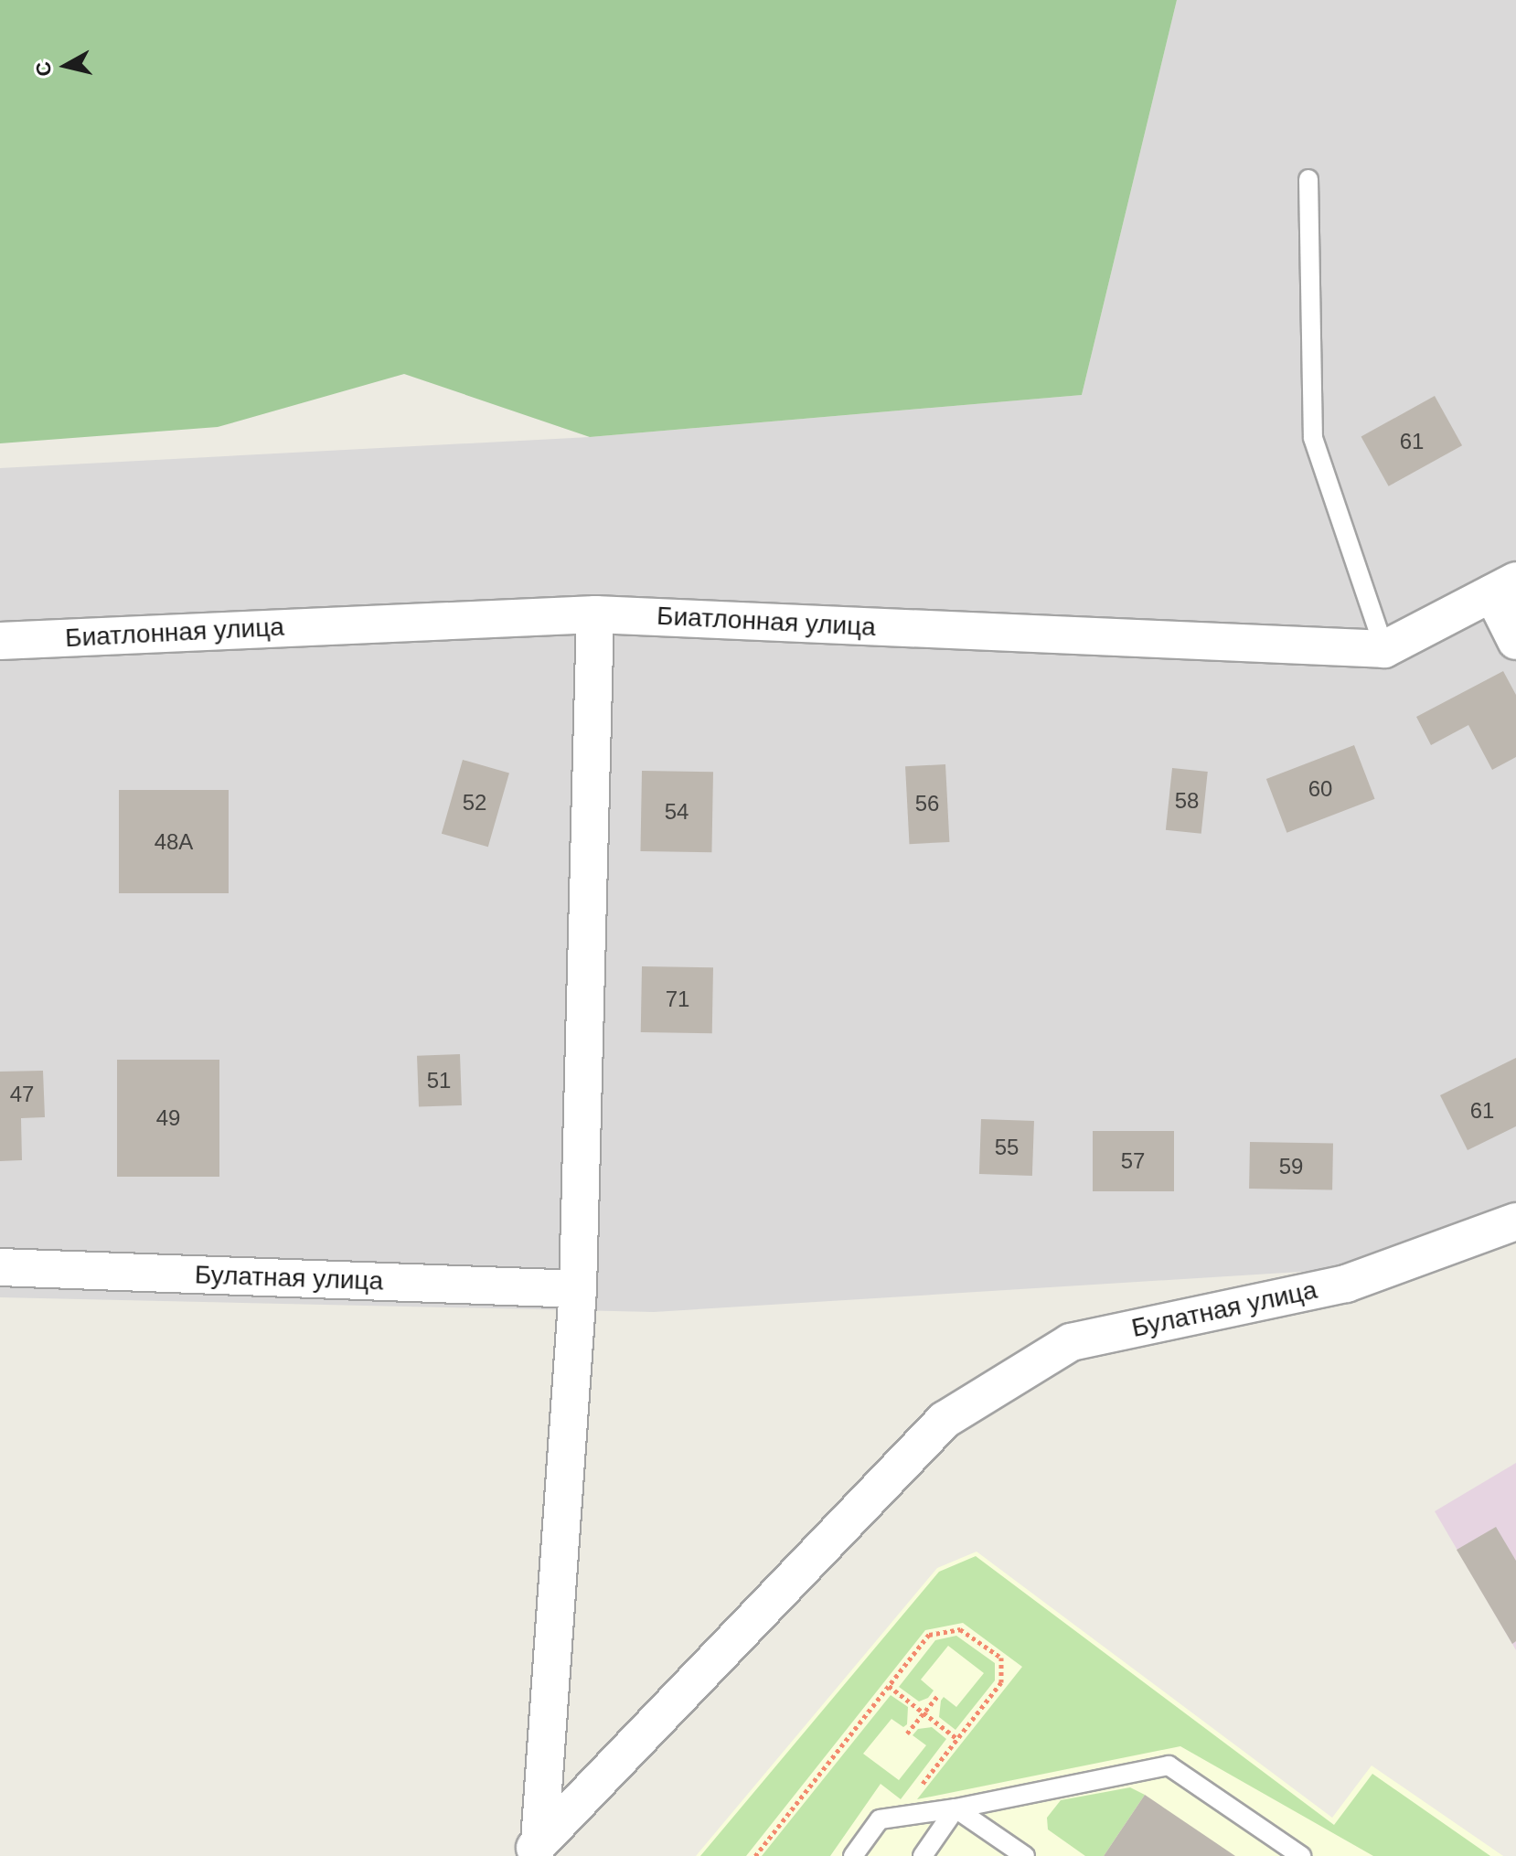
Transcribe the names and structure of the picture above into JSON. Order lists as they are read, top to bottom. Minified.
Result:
{"streets":{"street":["Биатлонная улица","Булатная улица"]},"house_numbers":["61","60","58","52","56","54","48А","71","51","47","61","49","55","57","59"],"north":"left"}
